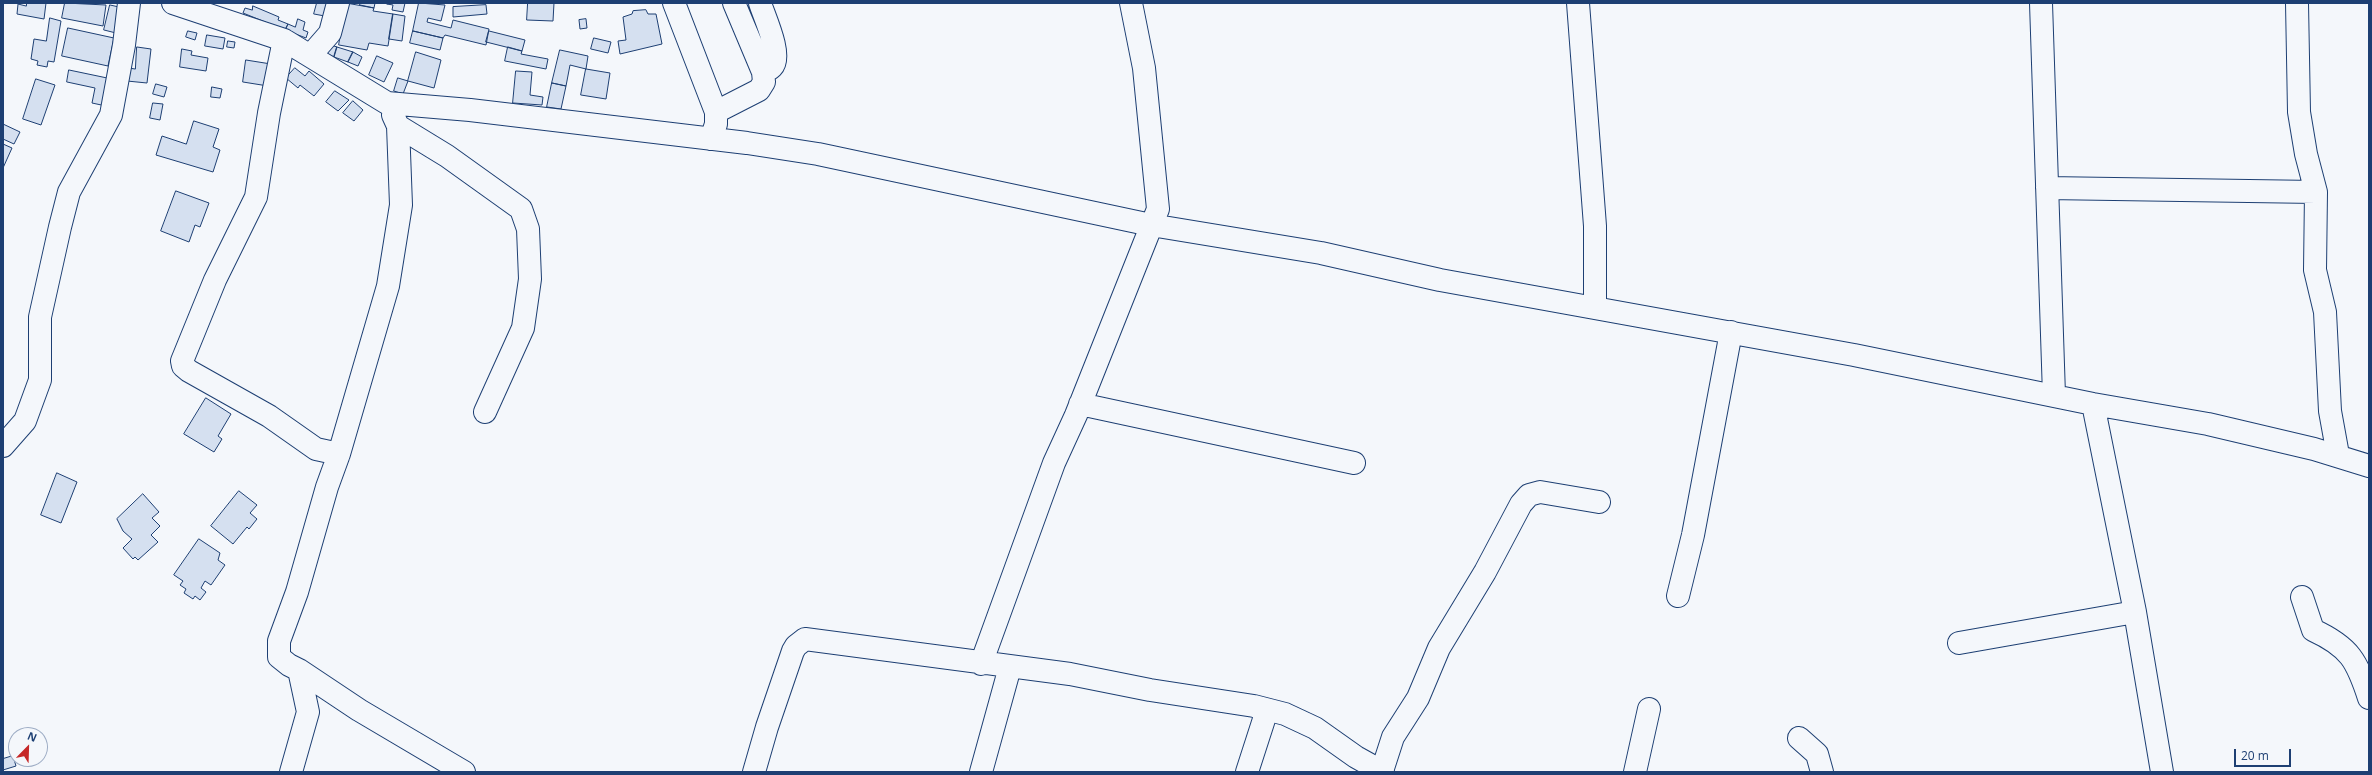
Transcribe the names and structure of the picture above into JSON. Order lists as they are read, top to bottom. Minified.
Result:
{"scale_bar":"20 m","north":"top right"}
